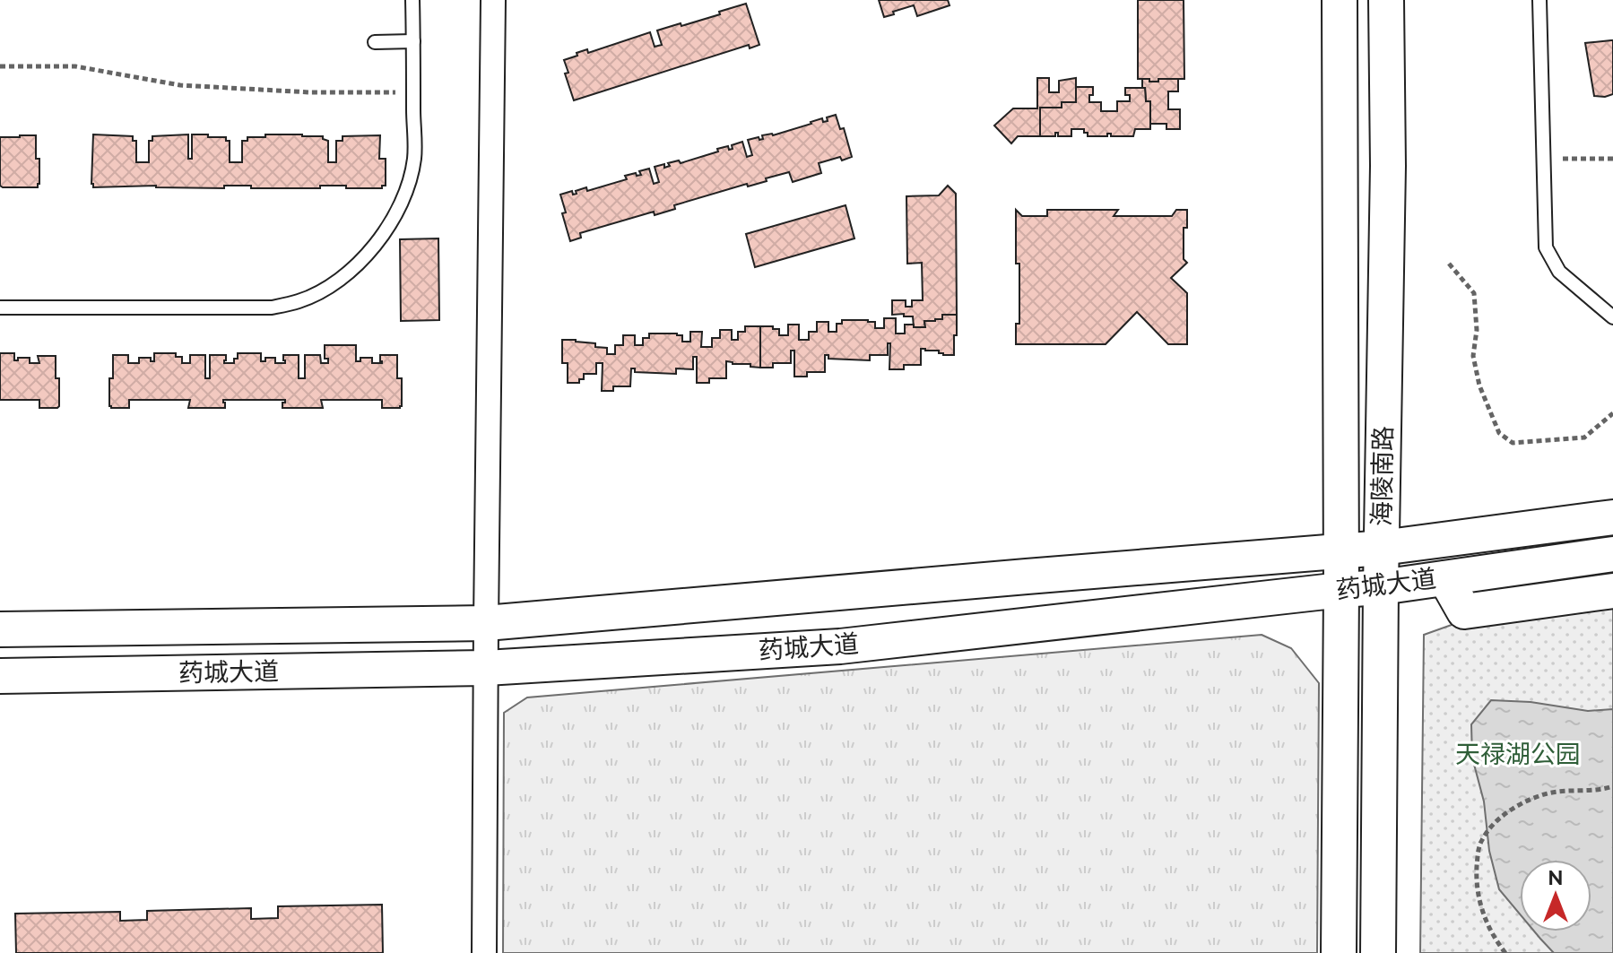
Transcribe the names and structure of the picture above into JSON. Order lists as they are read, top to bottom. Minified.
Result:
{"streets":{"main road":["海陵南路","药城大道"]},"crossings":[["海陵南路","药城大道"]],"parks":["天禄湖公园"],"north":"top"}
